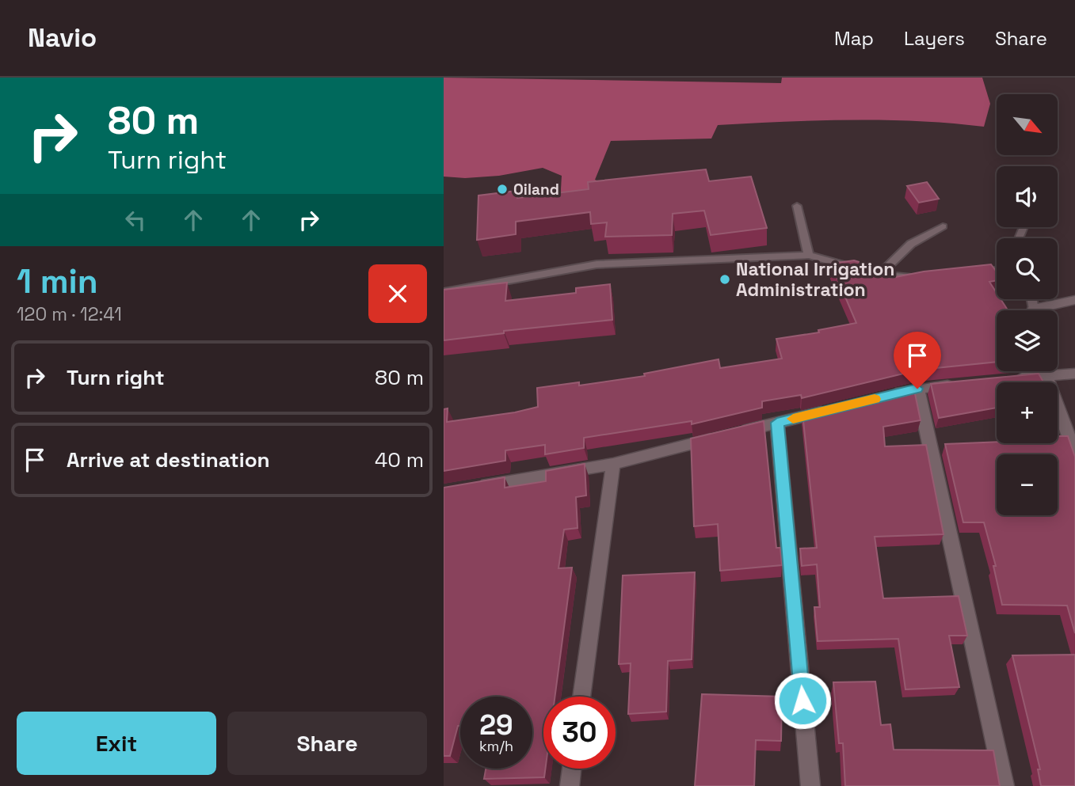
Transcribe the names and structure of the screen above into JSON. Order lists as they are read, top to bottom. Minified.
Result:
{"places":["Oiland","National Irrigation Administration"],"north":"bottom right","page":{"header":"Navio","nav":["Map","Layers","Share"],"turn":["80 m","Turn right"],"map_buttons":["+","−"],"heading":["1 min","120 m · 12:41"],"list":[{"name":"Turn right","value":"80 m"},{"name":"Arrive at destination","value":"40 m"}],"speed":"29 km/h","limit":"30","buttons":["Exit","Share"]}}
